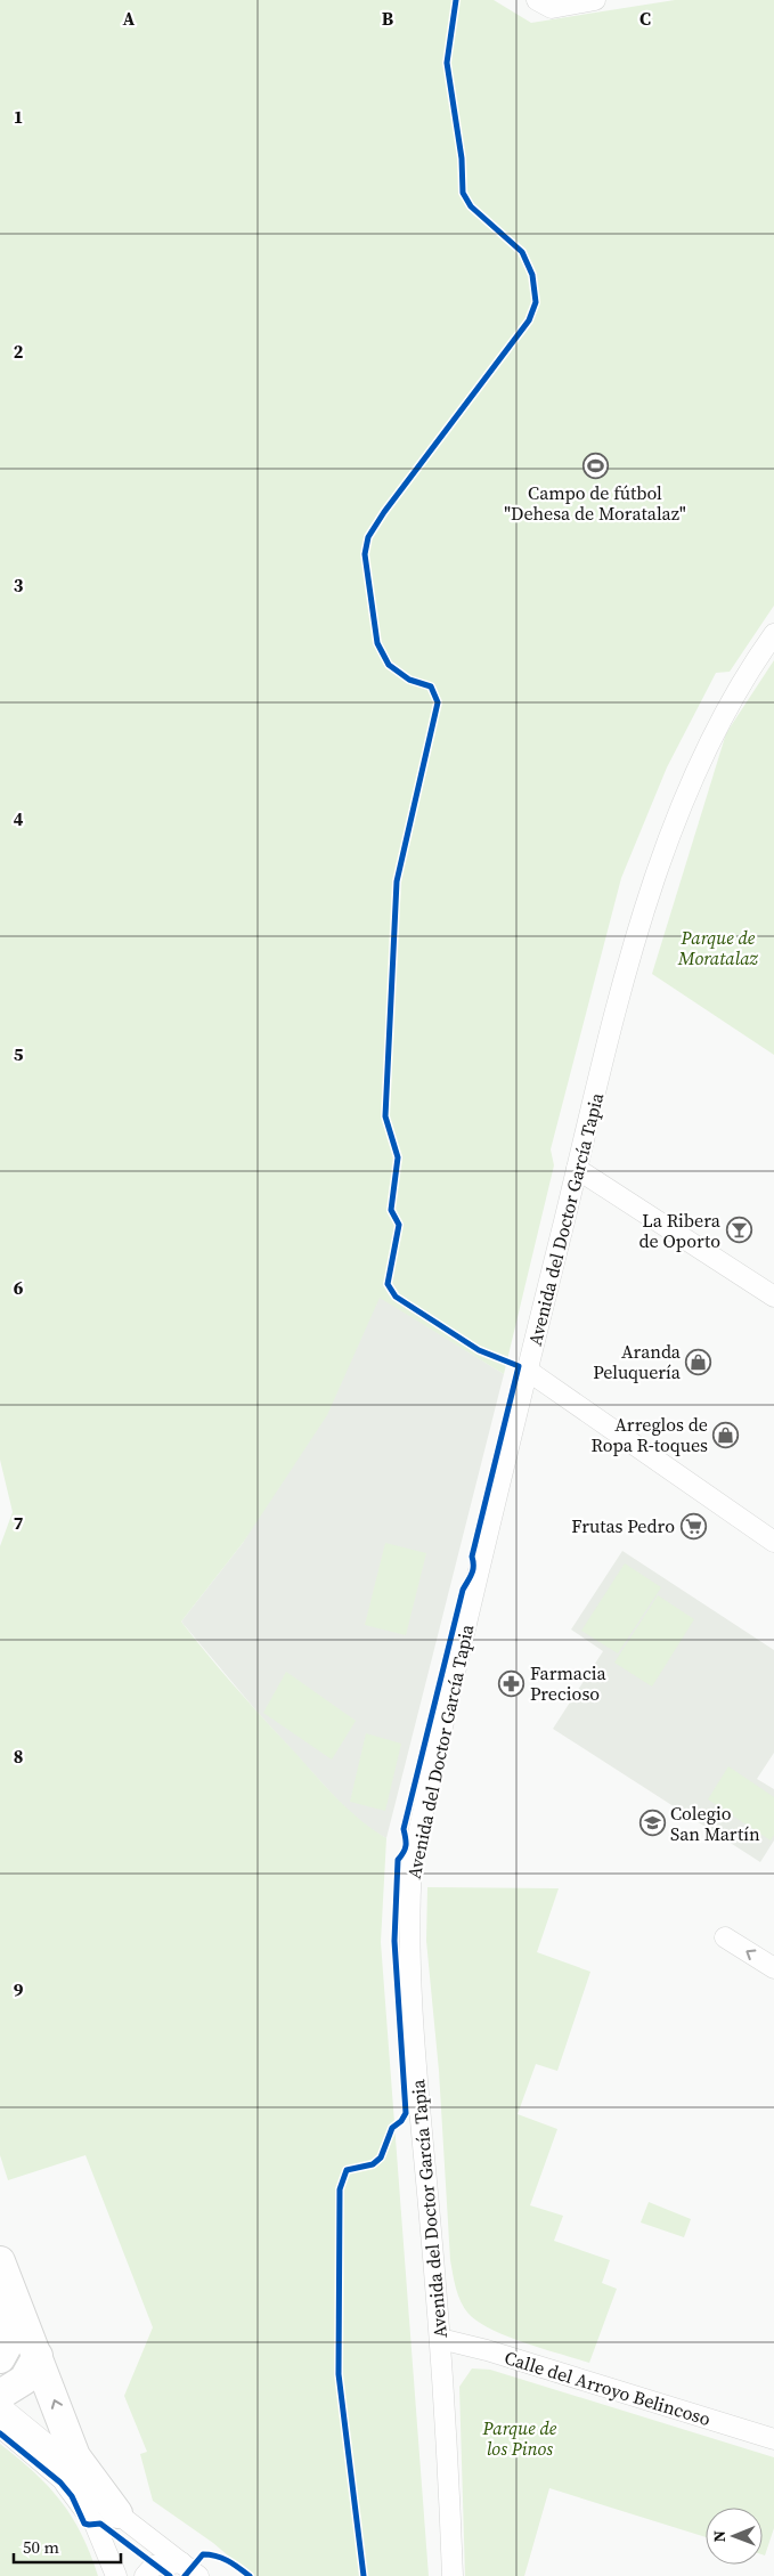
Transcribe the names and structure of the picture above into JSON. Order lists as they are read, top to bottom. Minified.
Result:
{"streets":{"street":["Avenida del Doctor García Tapia","Calle del Arroyo Belincoso"]},"crossings":[["Avenida del Doctor García Tapia","Calle del Arroyo Belincoso"]],"parks":["Parque de Moratalaz","Parque de los Pinos"],"places":{"sports":["Campo de fútbol \"Dehesa de Moratalaz\""],"bar":["La Ribera de Oporto"],"shop":["Aranda Peluquería","Arreglos de Ropa R-toques"],"supermarket":["Frutas Pedro"],"pharmacy":["Farmacia Precioso"],"school or university":["Colegio San Martín"]},"scale_bar":"50 m","north":"left","grid":{"columns":["A","B","C"],"rows":["1","2","3","4","5","6","7","8","9"]}}
